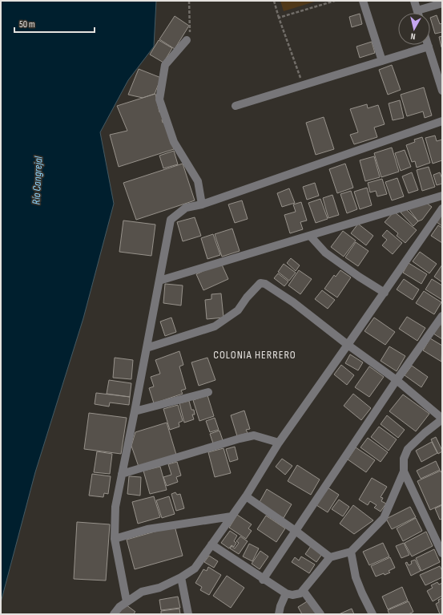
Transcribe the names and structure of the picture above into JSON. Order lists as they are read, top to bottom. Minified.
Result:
{"districts":["COLONIA HERRERO"],"water":["Río Cangrejal"],"scale_bar":"50 m","north":"bottom"}
